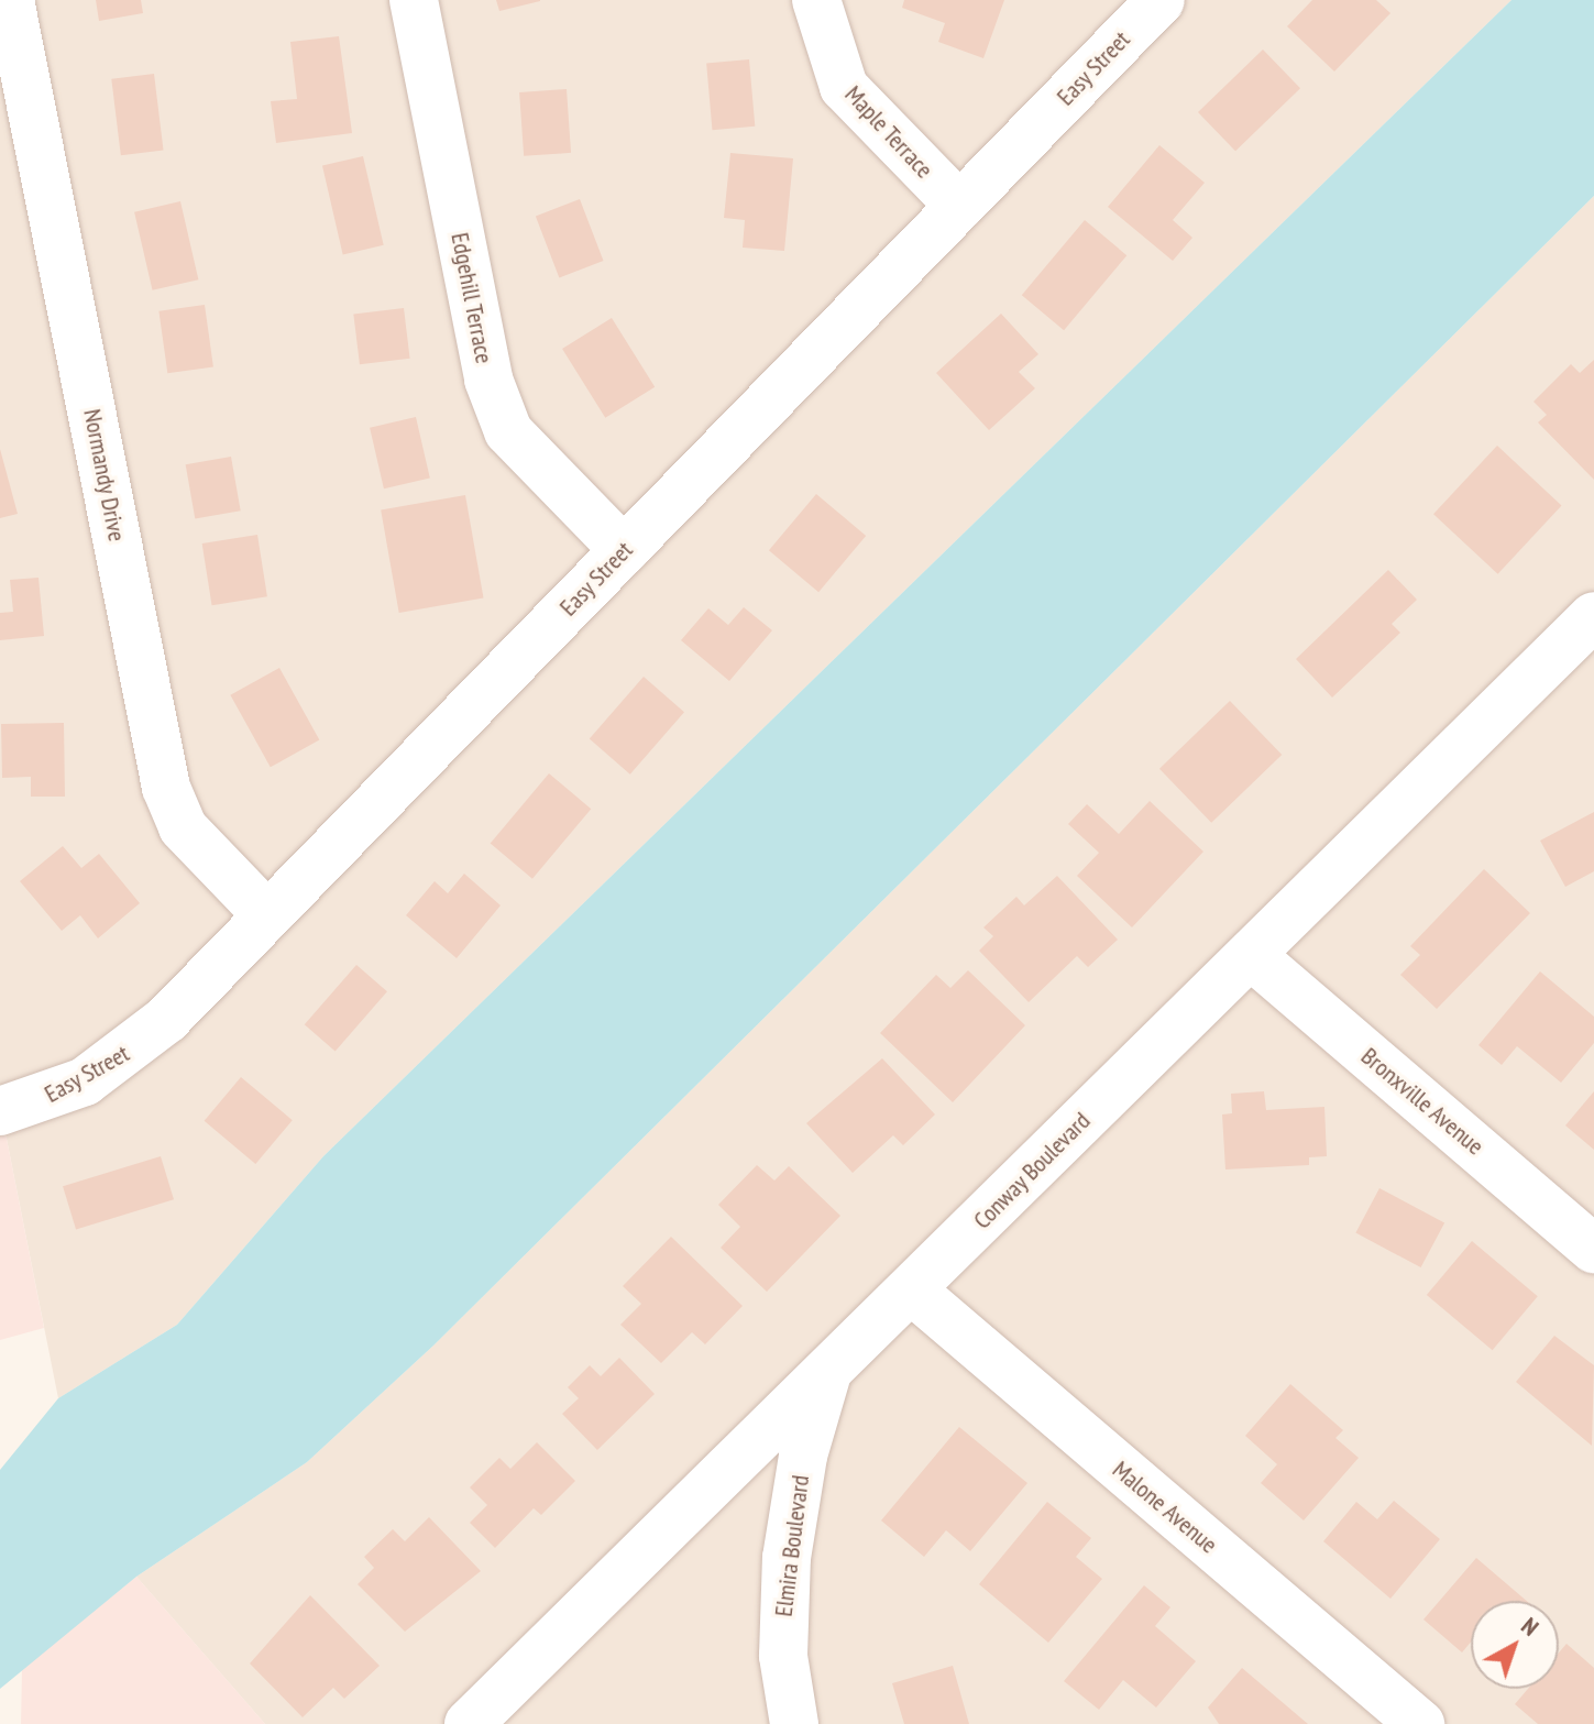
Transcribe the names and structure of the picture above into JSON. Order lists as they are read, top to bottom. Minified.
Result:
{"streets":{"street":["Easy Street","Maple Terrace","Edgehill Terrace","Normandy Drive","Bronxville Avenue","Conway Boulevard","Malone Avenue","Elmira Boulevard"]},"crossings":[["Easy Street","Maple Terrace"],["Easy Street","Edgehill Terrace"],["Easy Street","Normandy Drive"],["Bronxville Avenue","Conway Boulevard"],["Conway Boulevard","Malone Avenue"],["Conway Boulevard","Elmira Boulevard"]],"north":"top right"}
